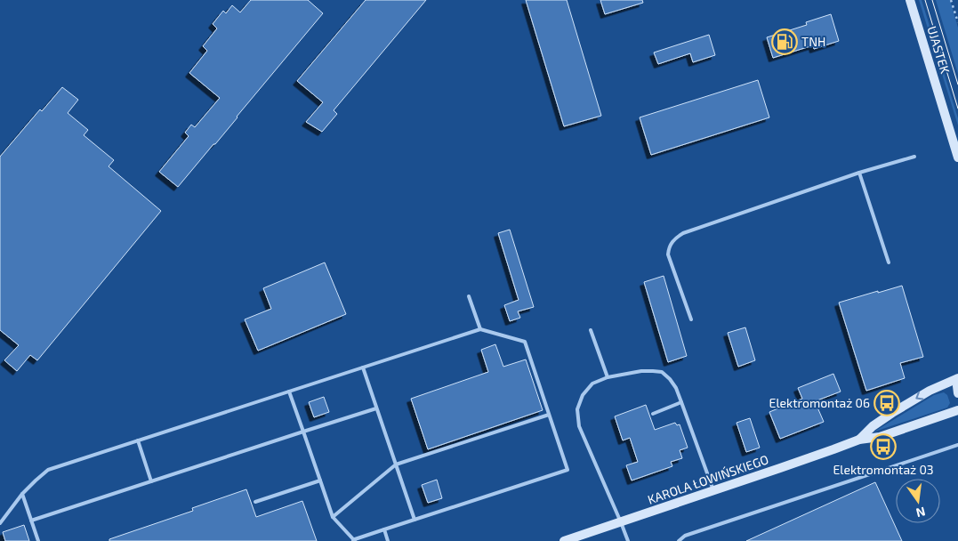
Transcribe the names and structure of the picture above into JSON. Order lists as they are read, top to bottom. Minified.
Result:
{"streets":{"street":["UJASTEK","KAROLA ŁOWIŃSKIEGO"]},"places":{"fuel station":["TNH"],"bus stop":["Elektromontaż 06","Elektromontaż 03"]},"north":"bottom"}
